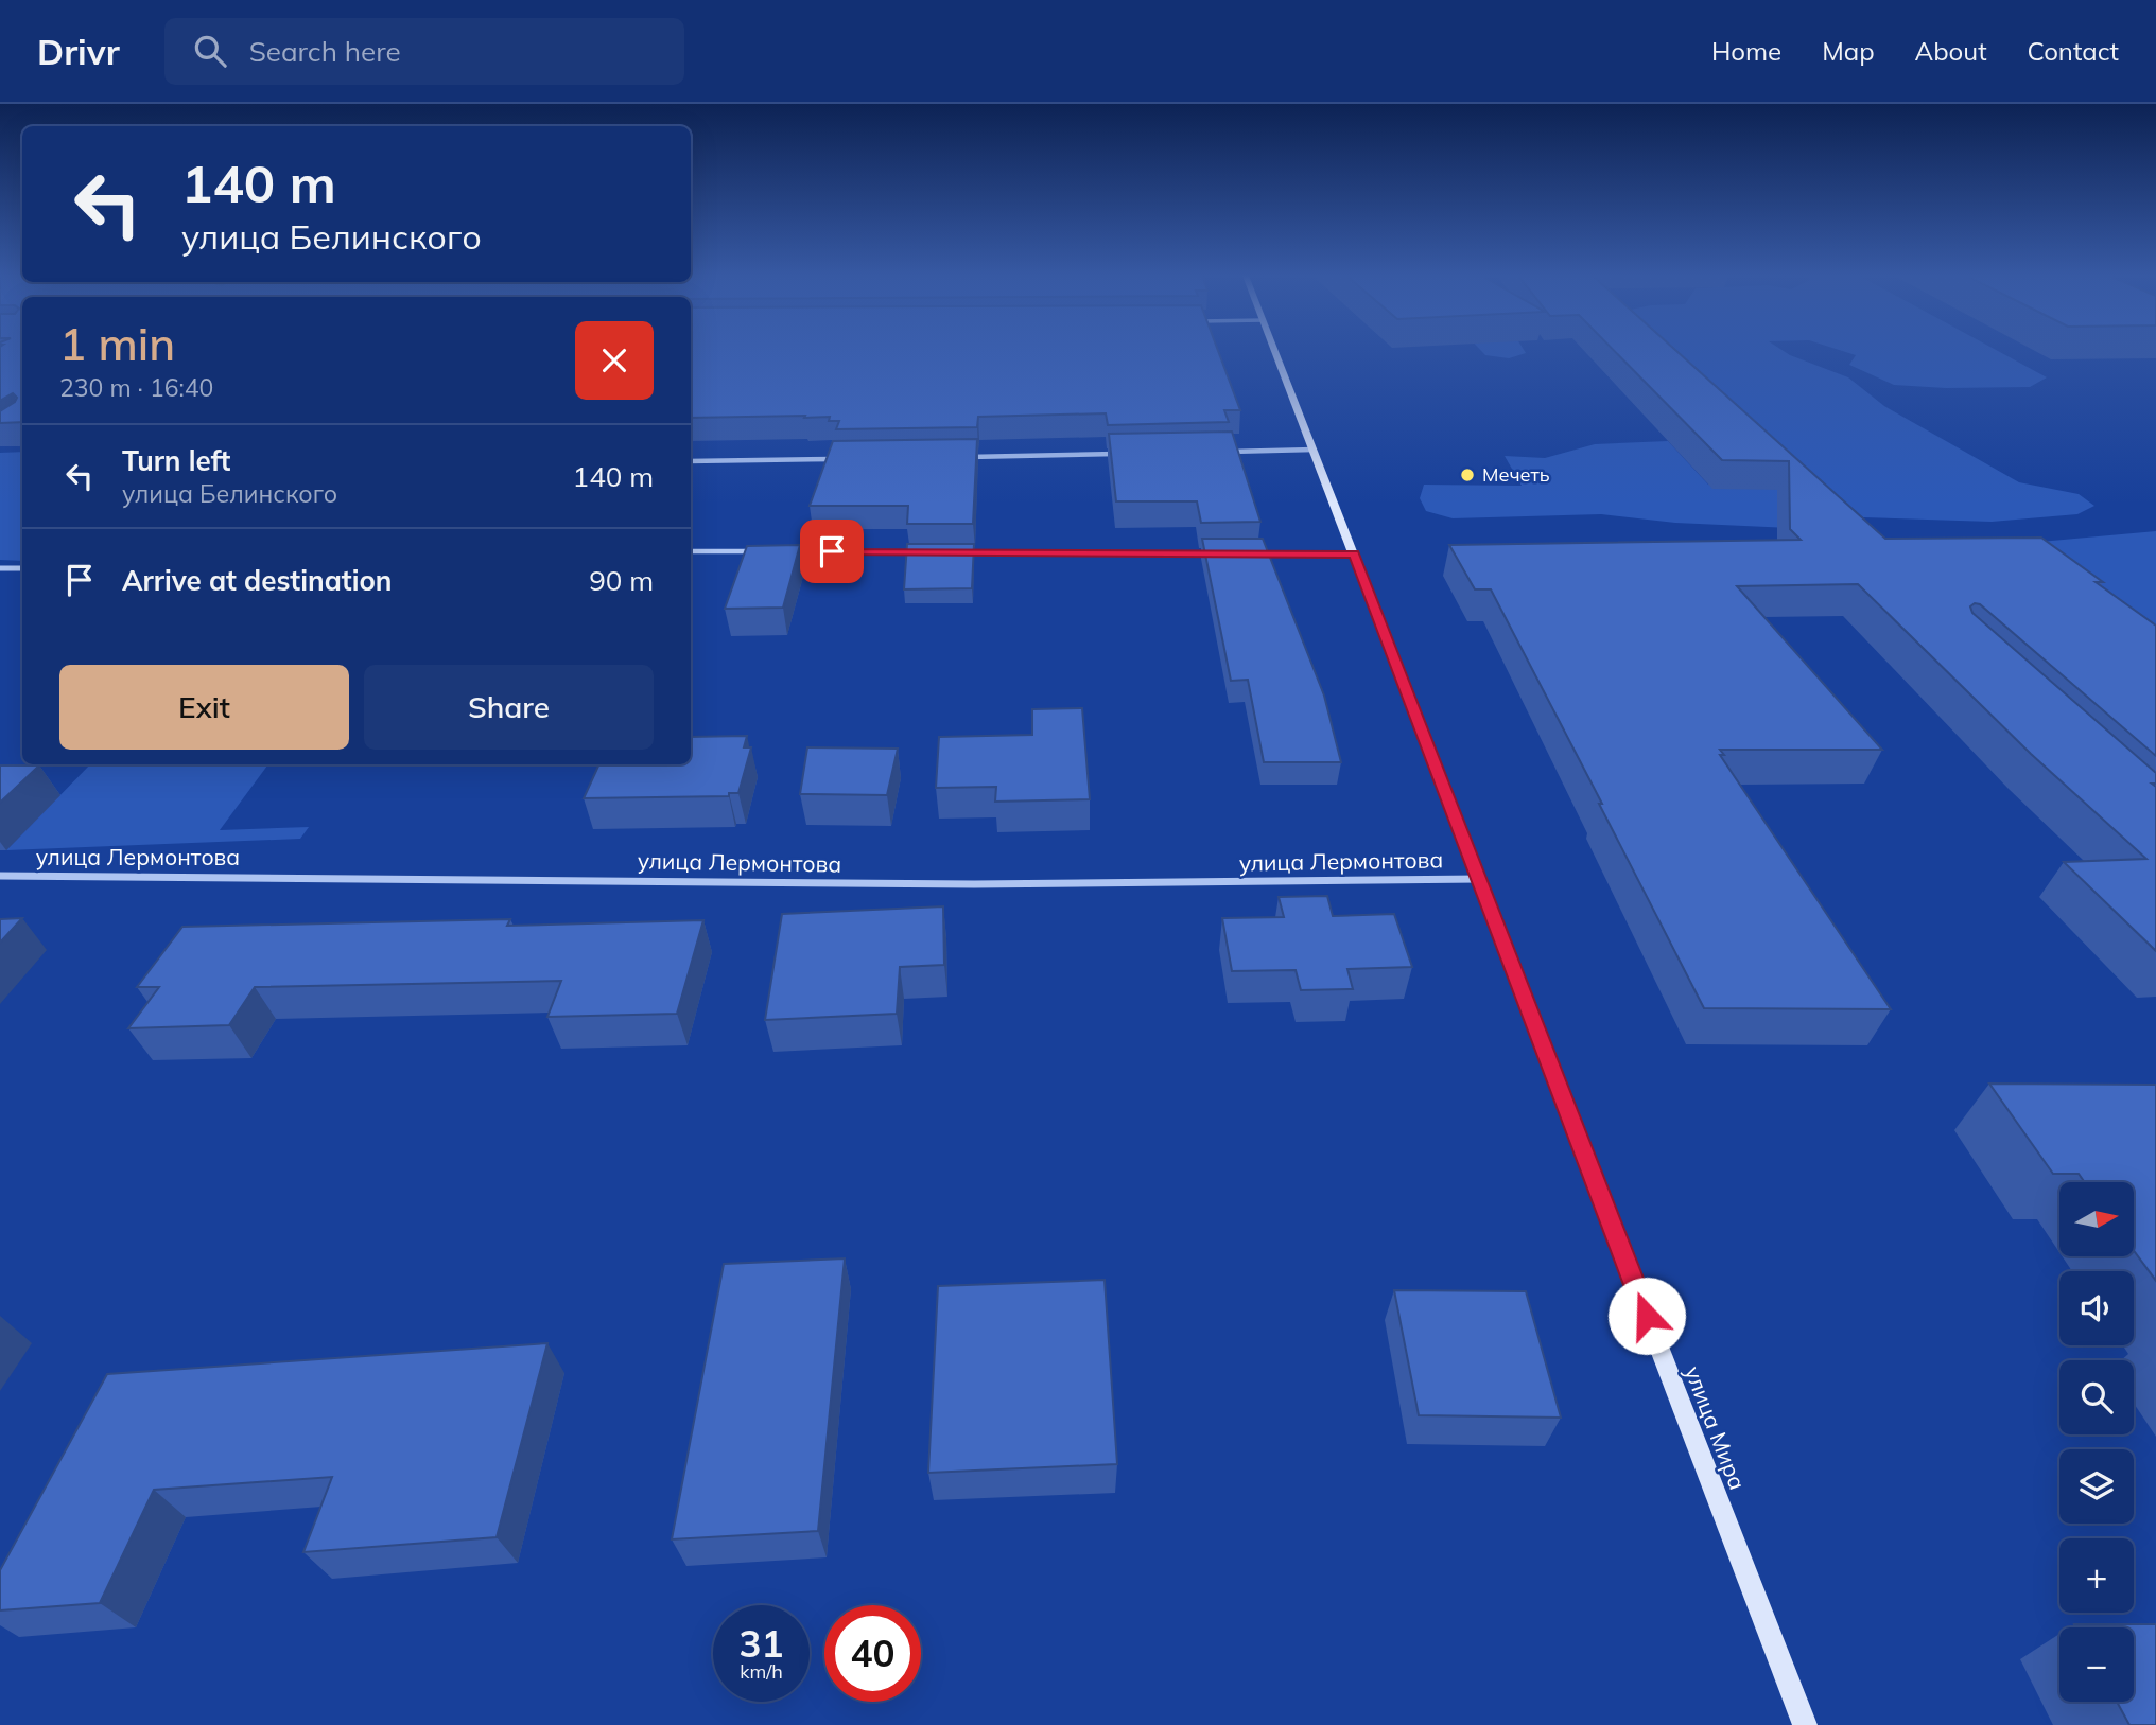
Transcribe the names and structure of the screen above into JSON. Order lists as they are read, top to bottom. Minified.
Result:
{"streets":{"street":["улица Лермонтова","улица Мира"]},"crossings":[["улица Лермонтова","улица Мира"]],"places":["Мечеть"],"north":"right","page":{"header":"Drivr","search":"Search here","nav":["Home","Map","About","Contact"],"turn":["140 m","улица Белинского"],"heading":["1 min","230 m · 16:40"],"list":[{"name":"Turn left","note":"улица Белинского","value":"140 m"},{"name":"Arrive at destination","value":"90 m"}],"buttons":["Exit","Share"],"map_buttons":["+","−"],"speed":"31 km/h","limit":"40"}}
